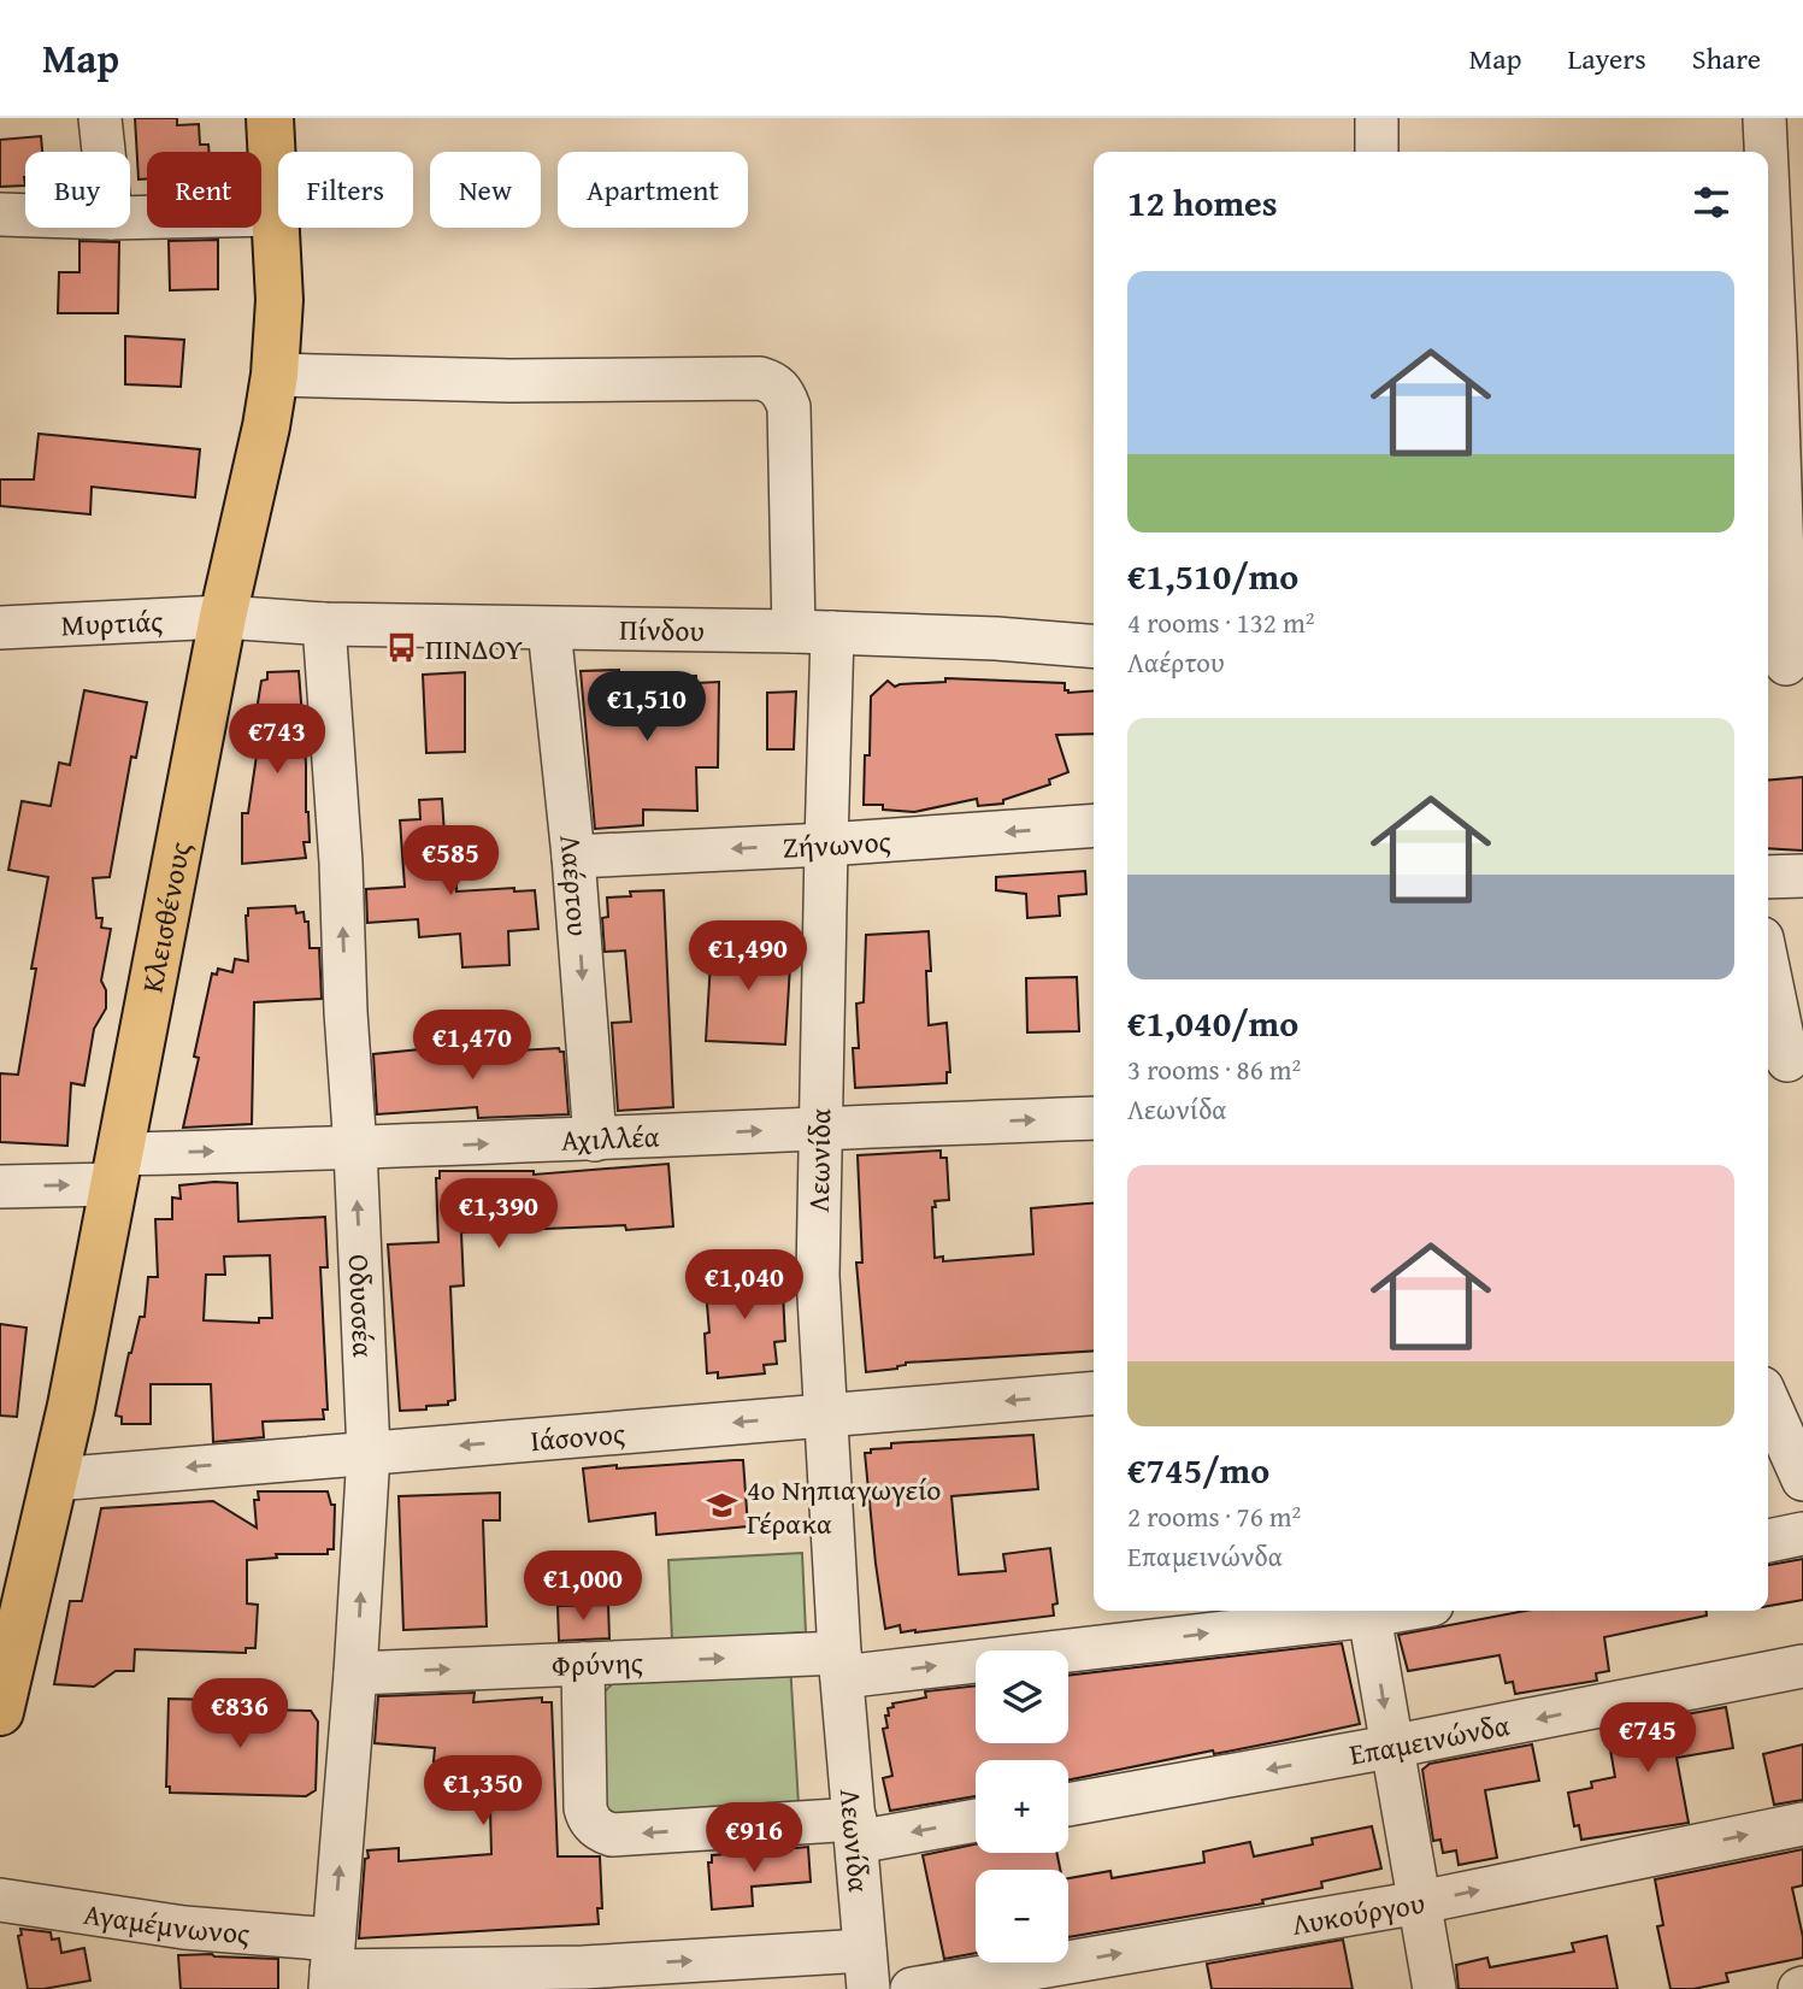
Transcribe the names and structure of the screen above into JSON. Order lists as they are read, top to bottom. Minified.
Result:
{"streets":{"main road":["Κλεισθένους"],"street":["Μυρτιάς","Πίνδου","Ζήνωνος","Λαέρτου","Αχιλλέα","Λεωνίδα","Οδυσσέα","Ιάσονος","Φρύνης","Επαμεινώνδα","Λυκούργου","Αγαμέμνωνος"]},"crossings":[["Μυρτιάς","Πίνδου"],["Μυρτιάς","Κλεισθένους"],["Πίνδου","Λαέρτου"],["Πίνδου","Κλεισθένους"],["Πίνδου","Λεωνίδα"],["Πίνδου","Οδυσσέα"],["Ζήνωνος","Λαέρτου"],["Ζήνωνος","Λεωνίδα"],["Λαέρτου","Αχιλλέα"],["Κλεισθένους","Αχιλλέα"],["Κλεισθένους","Λεωνίδα"],["Κλεισθένους","Ιάσονος"],["Αχιλλέα","Λεωνίδα"],["Αχιλλέα","Οδυσσέα"],["Λεωνίδα","Ιάσονος"],["Λεωνίδα","Φρύνης"],["Λεωνίδα","Αγαμέμνωνος"],["Οδυσσέα","Ιάσονος"],["Οδυσσέα","Φρύνης"],["Οδυσσέα","Αγαμέμνωνος"]],"one_way":["Ζήνωνος","Λαέρτου","Αχιλλέα","Οδυσσέα","Ιάσονος","Φρύνης","Επαμεινώνδα","Λυκούργου"],"places":{"bus stop":["ΠΙΝΔΟΥ"],"school or university":["4ο Νηπιαγωγείο Γέρακα"]},"page":{"header":"Map","nav":["Map","Layers","Share"],"chip":["Buy","Rent","Filters","New","Apartment"],"heading":"12 homes","list":[{"name":"€1,510/mo","note":"4 rooms · 132 m² · Λαέρτου"},{"name":"€1,040/mo","note":"3 rooms · 86 m² · Λεωνίδα"},{"name":"€745/mo","note":"2 rooms · 76 m² · Επαμεινώνδα"}],"price":["€1,510","€743","€585","€1,490","€1,470","€1,390","€1,040","€1,000","€836","€745","€1,350","€916"],"map_buttons":["+","−"]}}
